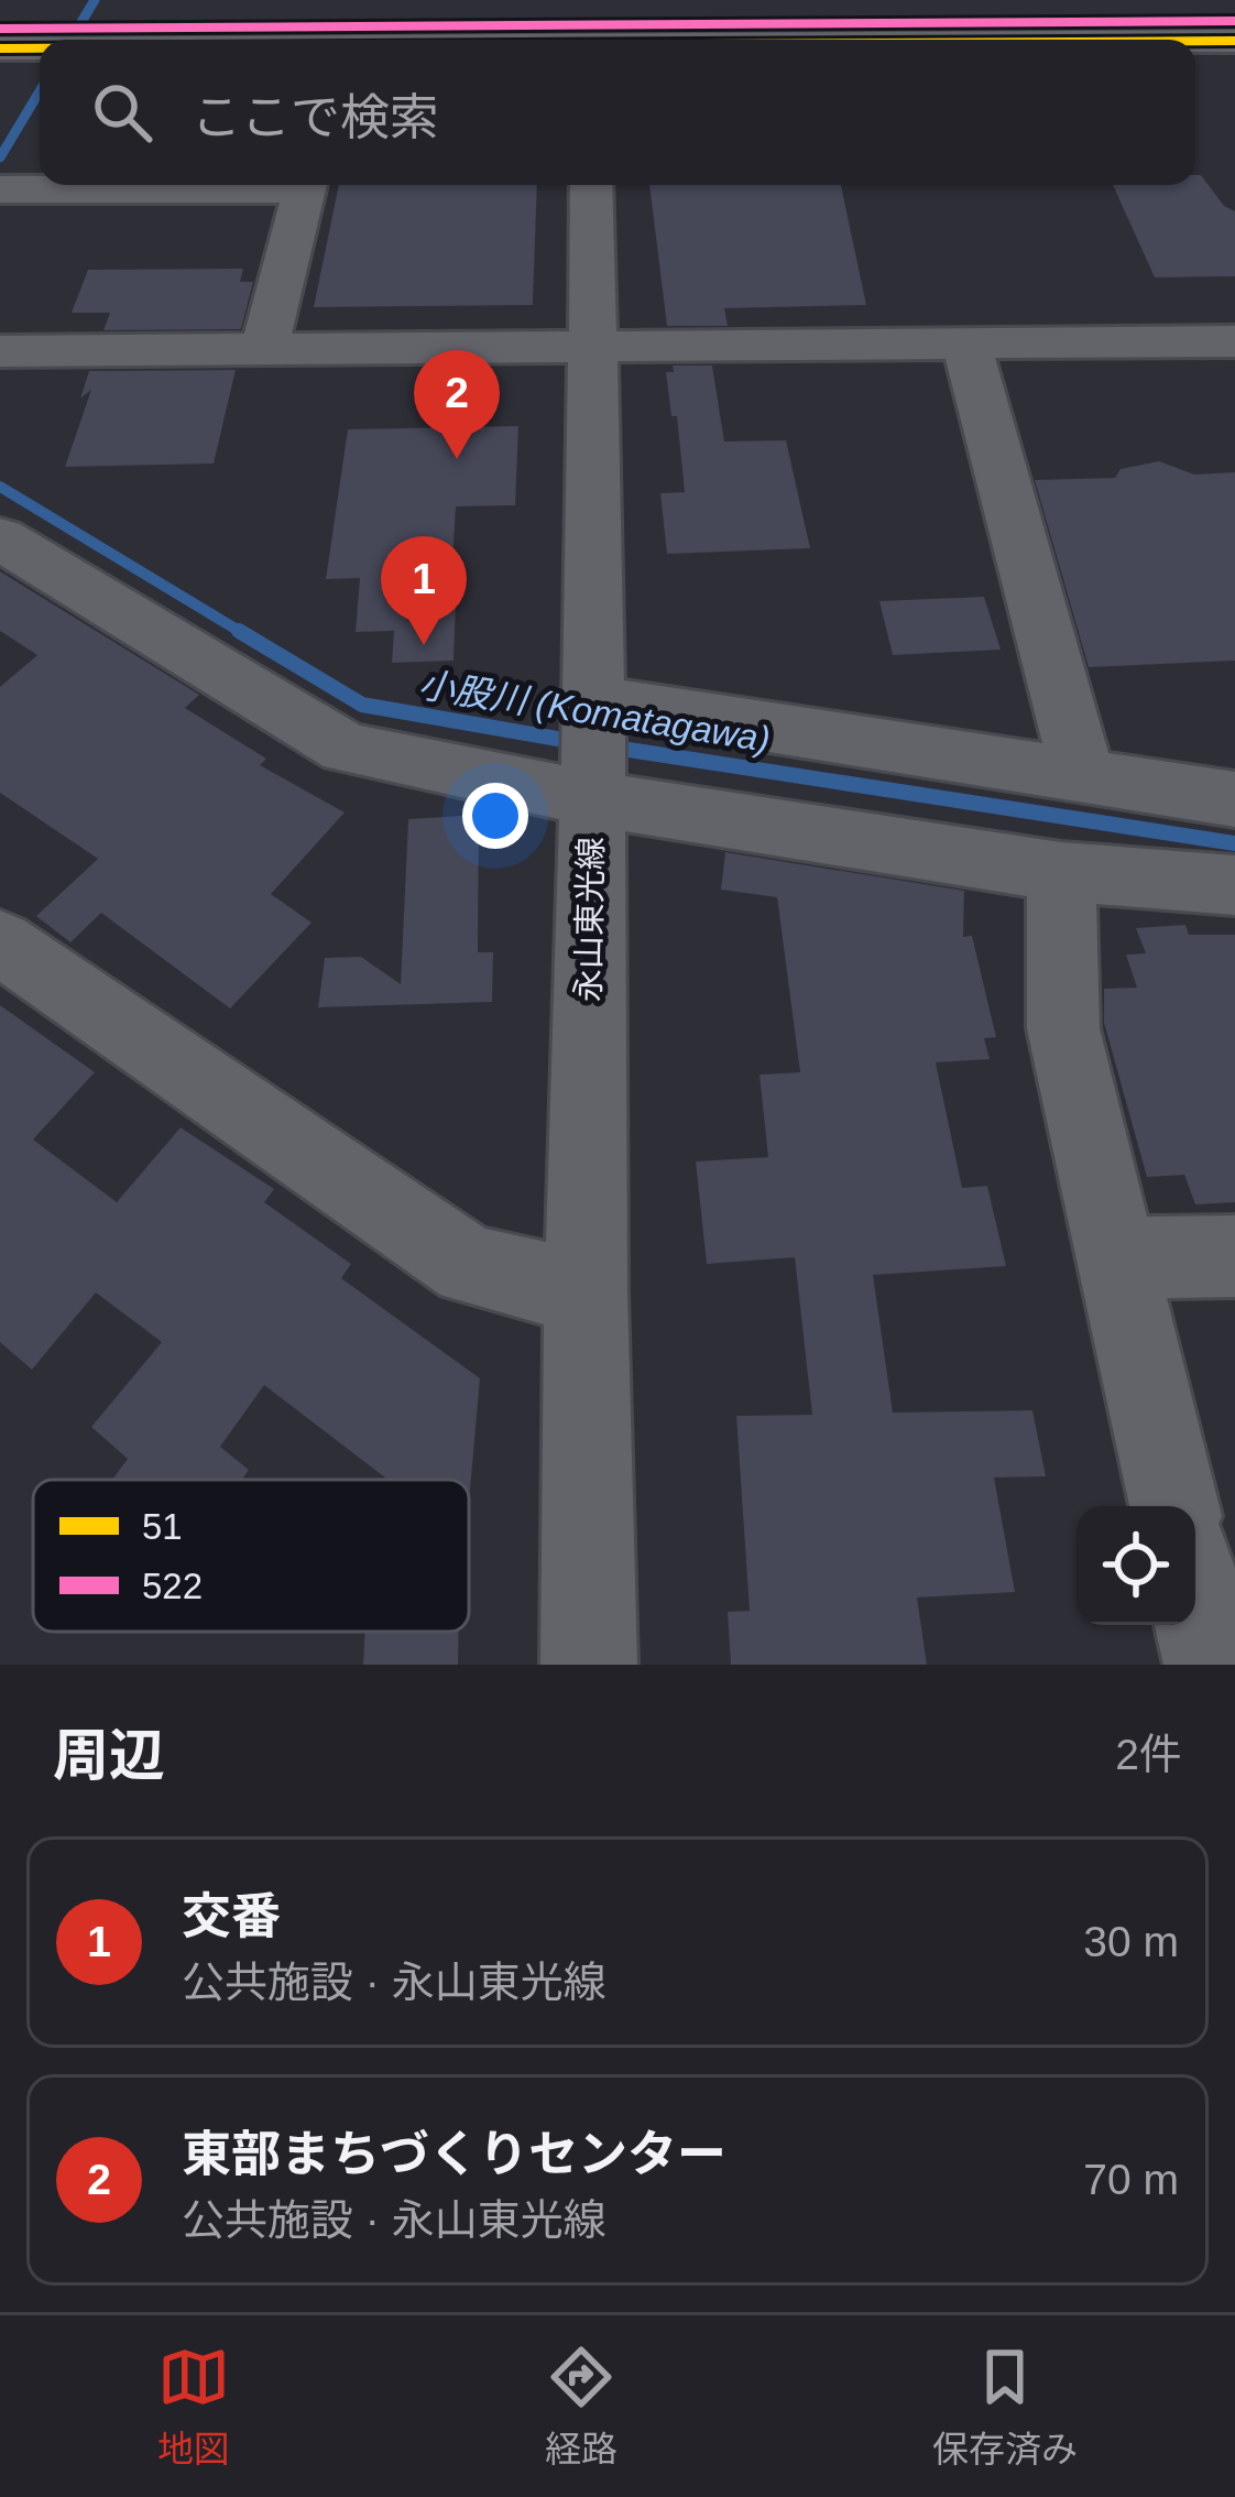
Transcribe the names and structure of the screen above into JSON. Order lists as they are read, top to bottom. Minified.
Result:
{"streets":{"street":["永山東光線"]},"water":["小股川 (Komatagawa)"],"lines":["transit line 522","transit line 51"],"legend":["51","522"],"page":{"search":"ここで検索","pins":["2","1"],"heading":["周辺","2件"],"list":[{"mark":"1","name":"交番","note":"公共施設 · 永山東光線","value":"30 m"},{"mark":"2","name":"東部まちづくりセンター","note":"公共施設 · 永山東光線","value":"70 m"}],"nav":["地図","経路","保存済み"]}}
